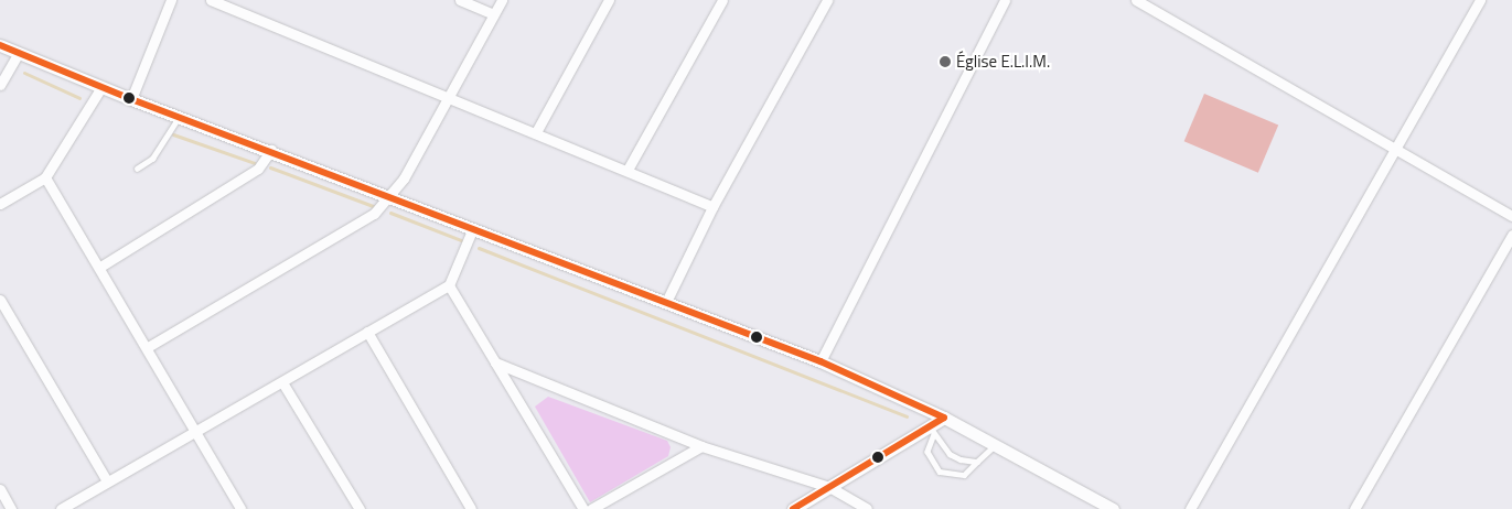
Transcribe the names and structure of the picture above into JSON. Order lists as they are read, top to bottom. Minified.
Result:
{"places":["Église E.L.I.M."]}
